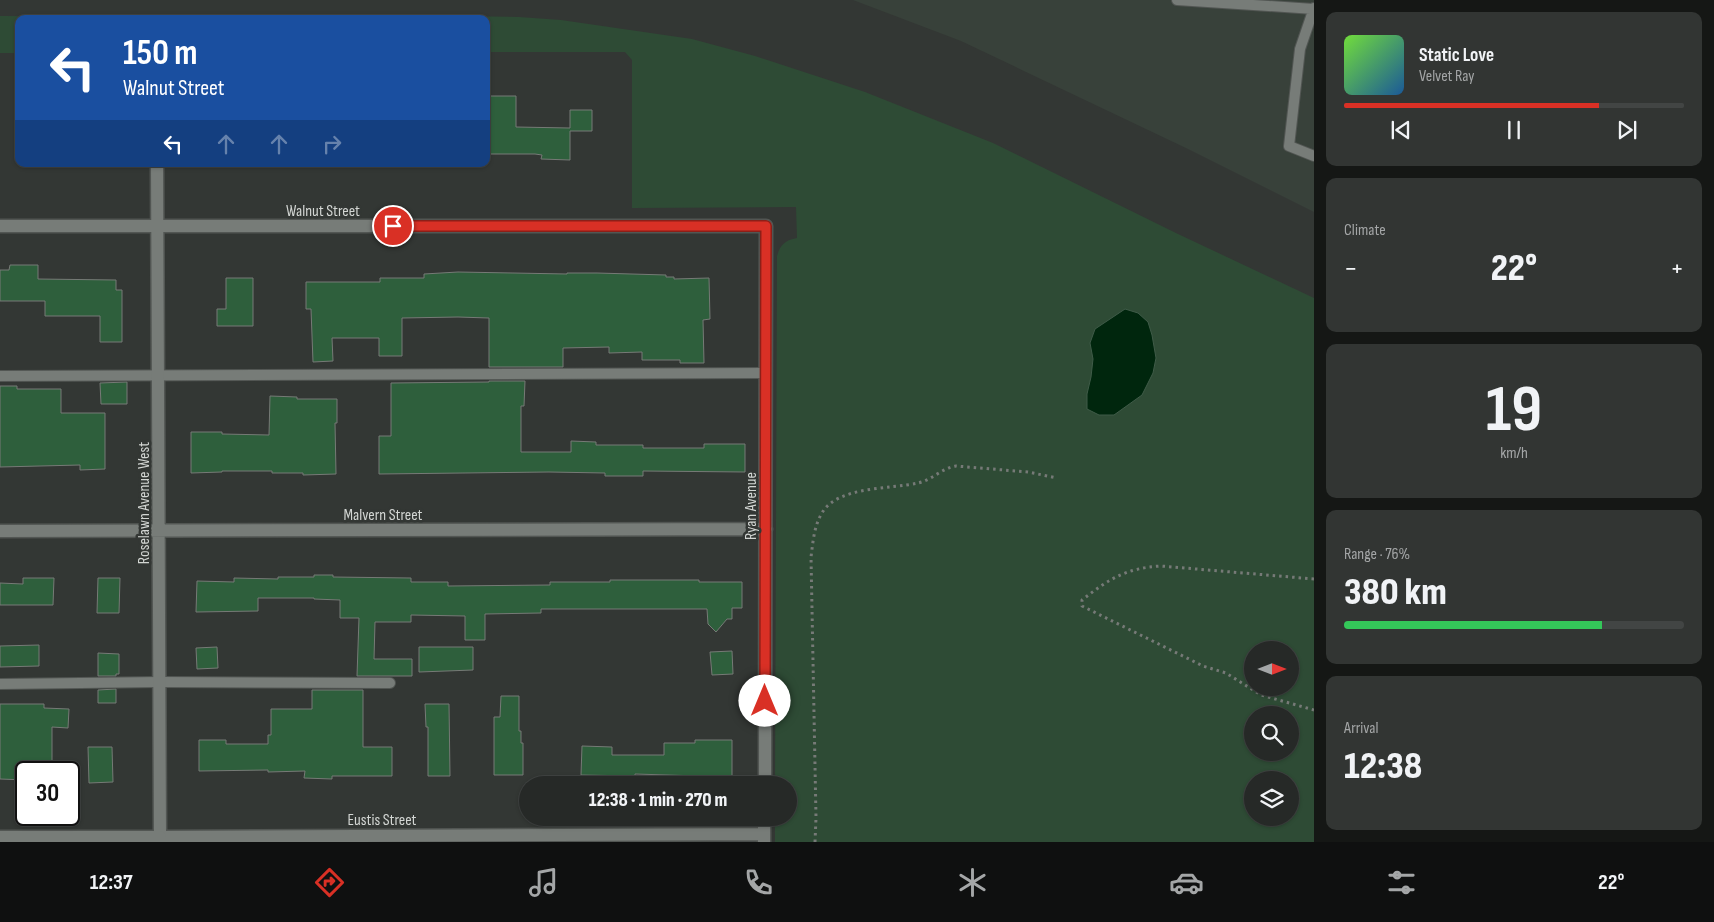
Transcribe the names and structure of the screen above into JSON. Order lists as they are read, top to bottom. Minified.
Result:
{"streets":{"street":["Walnut Street","Roselawn Avenue West","Ryan Avenue","Malvern Street","Eustis Street"]},"crossings":[["Walnut Street","Roselawn Avenue West"],["Walnut Street","Ryan Avenue"],["Roselawn Avenue West","Malvern Street"],["Roselawn Avenue West","Eustis Street"],["Ryan Avenue","Malvern Street"]],"north":"right","page":{"turn":["150 m","Walnut Street"],"song":["Static Love","Velvet Ray"],"tile":["Climate",["19","km/h"],["Range · 76%","380 km"],["Arrival","12:38"]],"heat":["−","22°","+"],"limit":"30","trip":"12:38 · 1 min · 270 m","tabs":["12:37","22°"]}}
